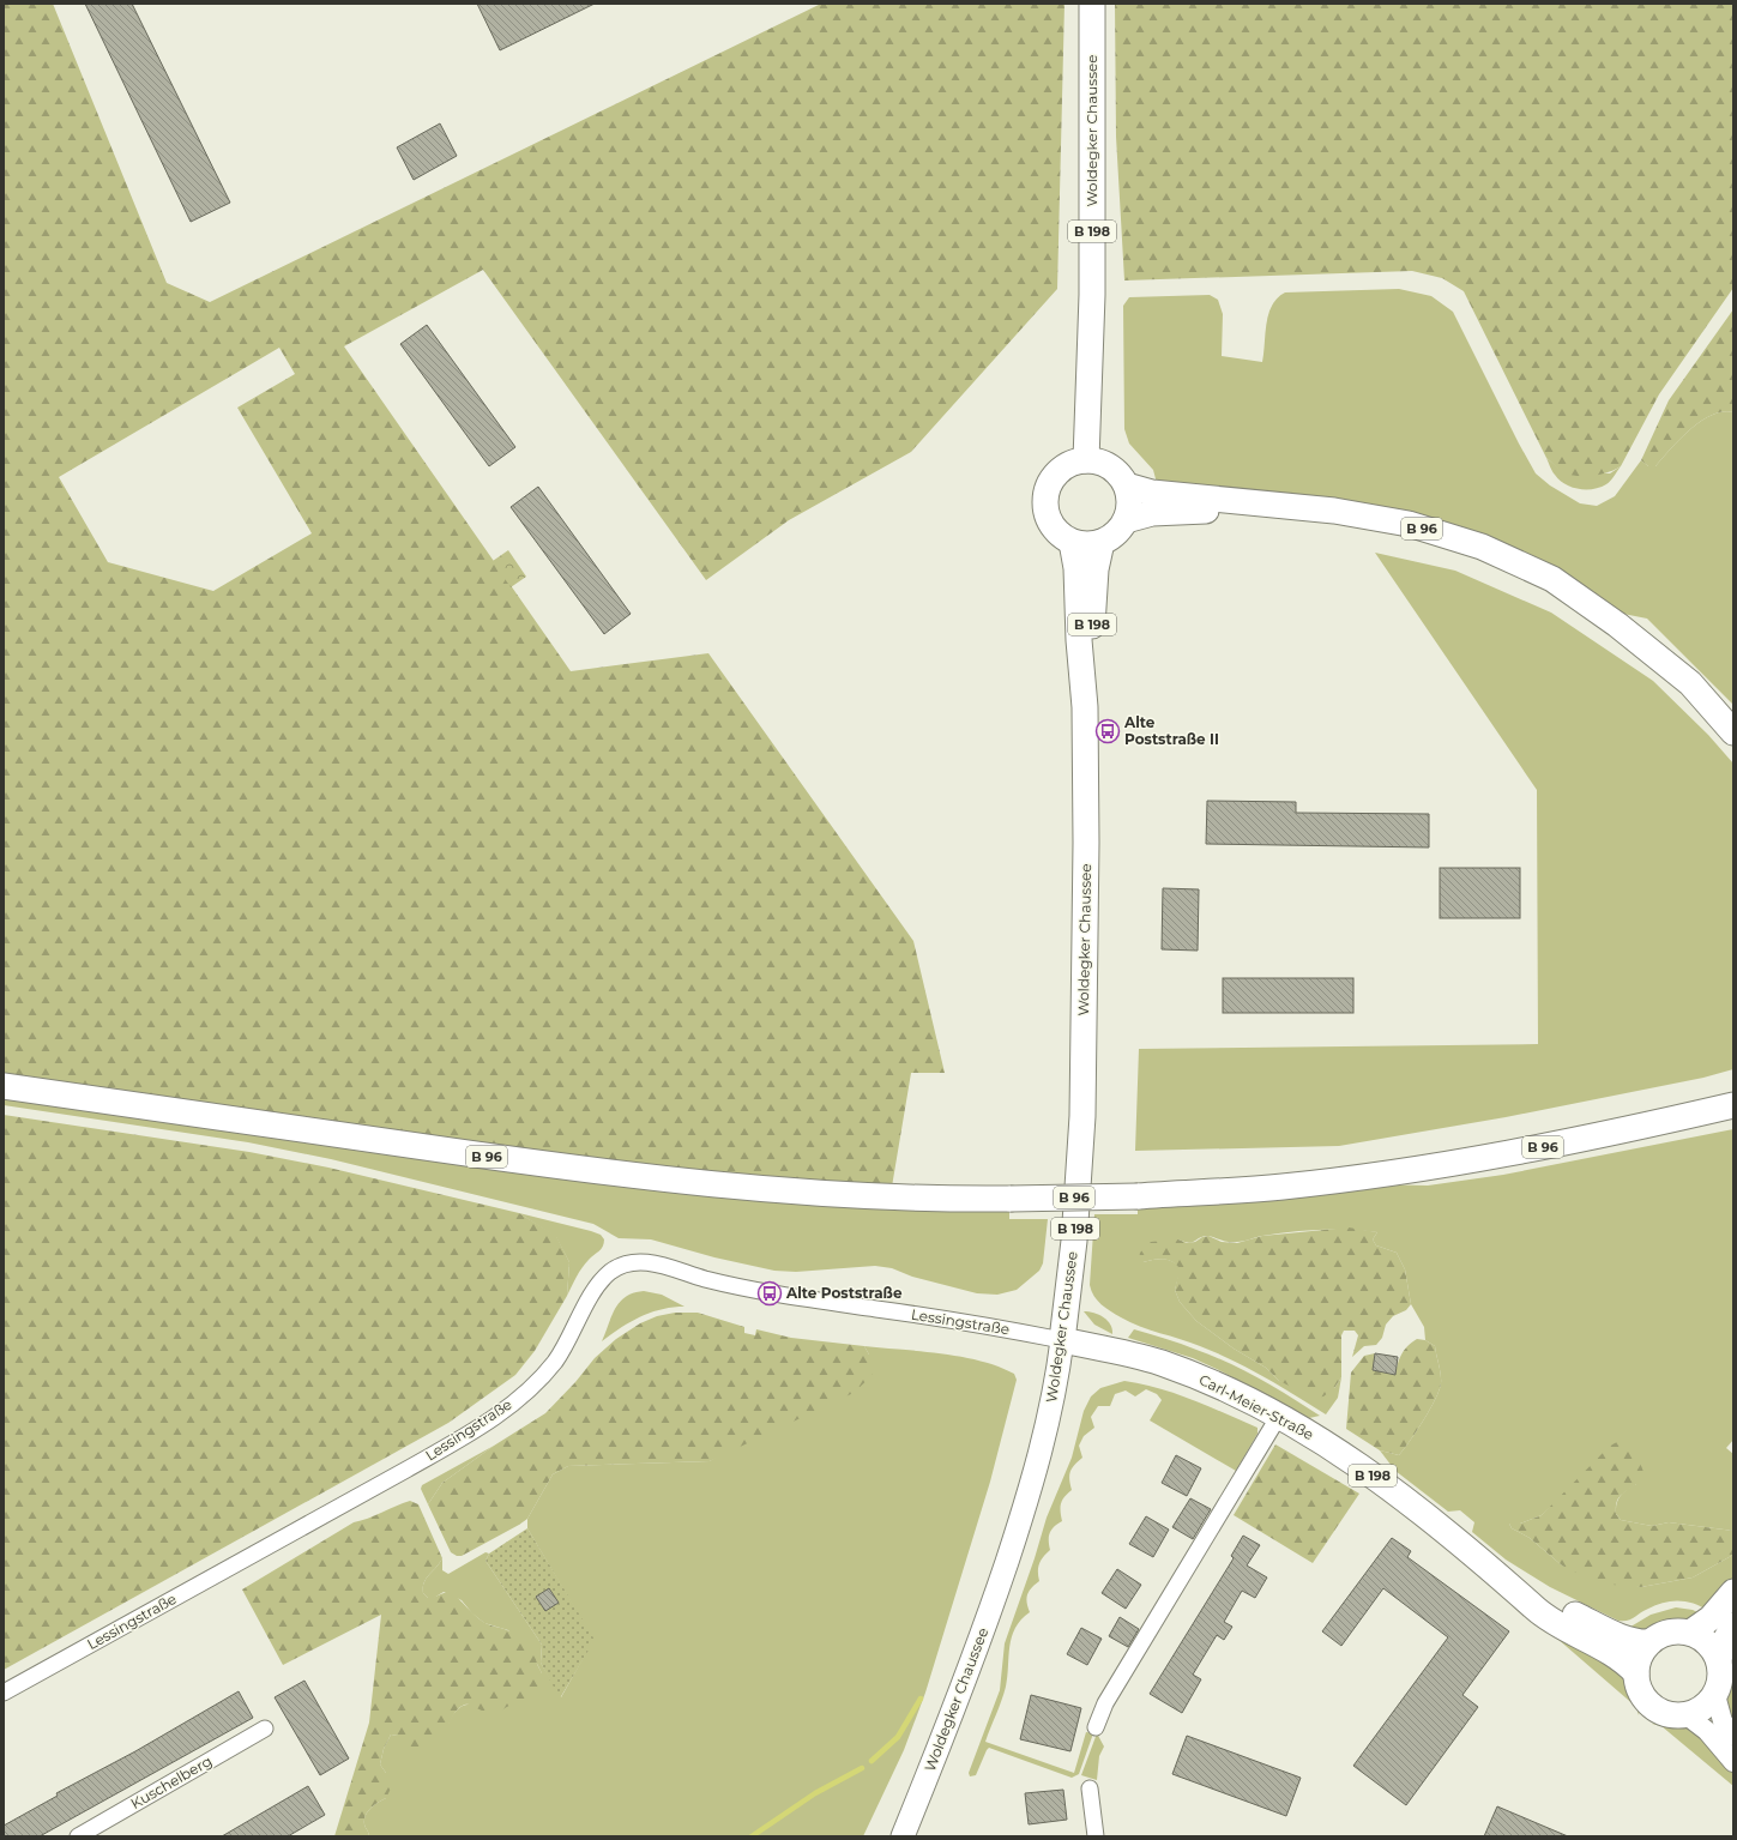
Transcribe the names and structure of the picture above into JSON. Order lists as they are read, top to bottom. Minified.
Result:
{"streets":{"main road":["Woldegker Chaussee","B 198","B 96","Carl-Meier-Straße"],"street":["Lessingstraße","Kuschelberg"]},"crossings":[["Woldegker Chaussee","B 96"],["Woldegker Chaussee","Lessingstraße"],["Woldegker Chaussee","Carl-Meier-Straße"],["Lessingstraße","Carl-Meier-Straße"]],"places":{"bus stop":["Alte Poststraße II","Alte Poststraße"]}}
